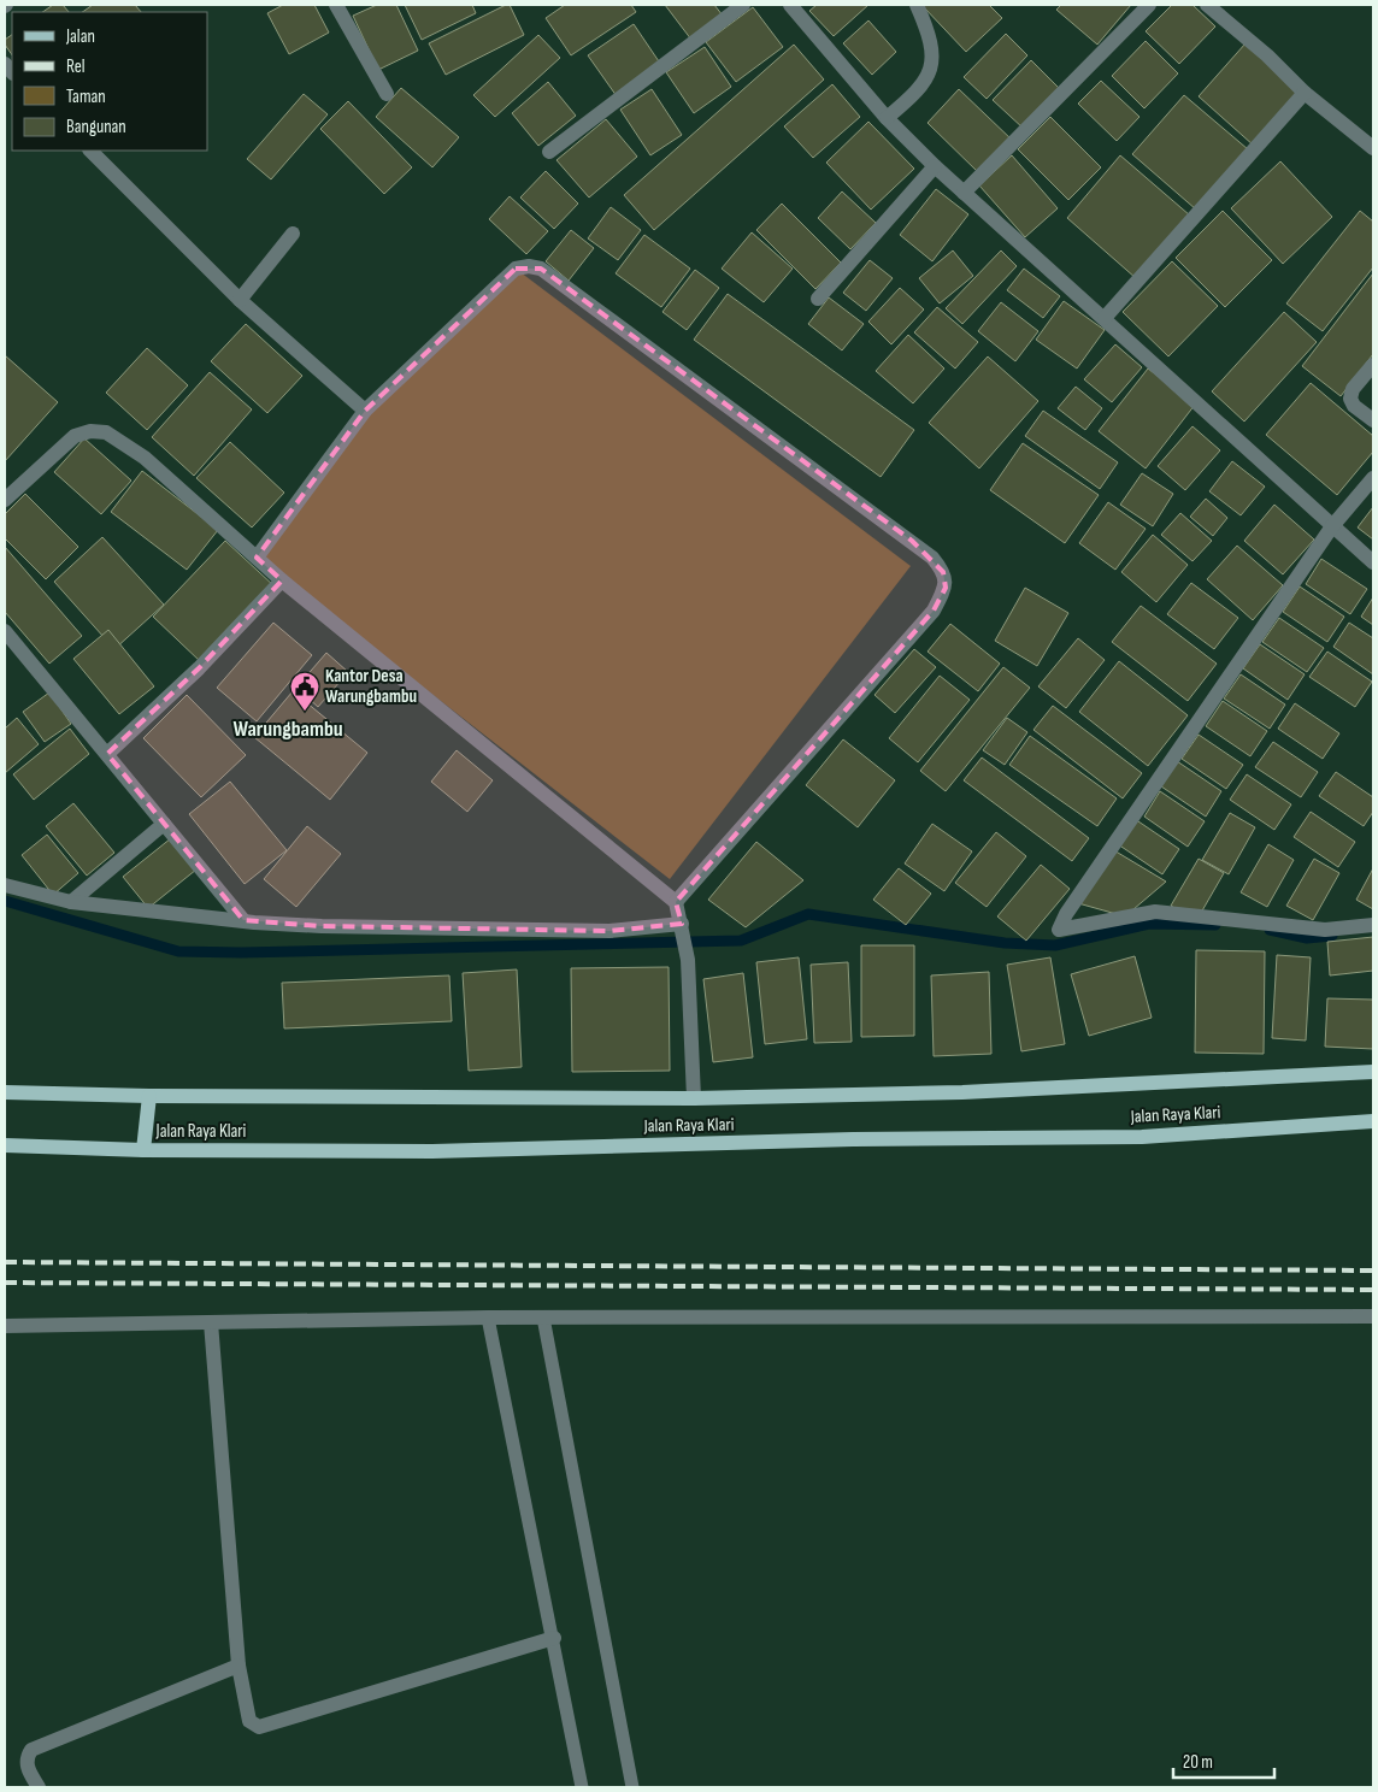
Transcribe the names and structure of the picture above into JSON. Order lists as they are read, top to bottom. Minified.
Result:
{"streets":{"main road":["Jalan Raya Klari"]},"districts":["Warungbambu"],"places":{"public building":["Kantor Desa Warungbambu"]},"legend":["Jalan","Rel","Taman","Bangunan"],"scale_bar":"20 m"}
